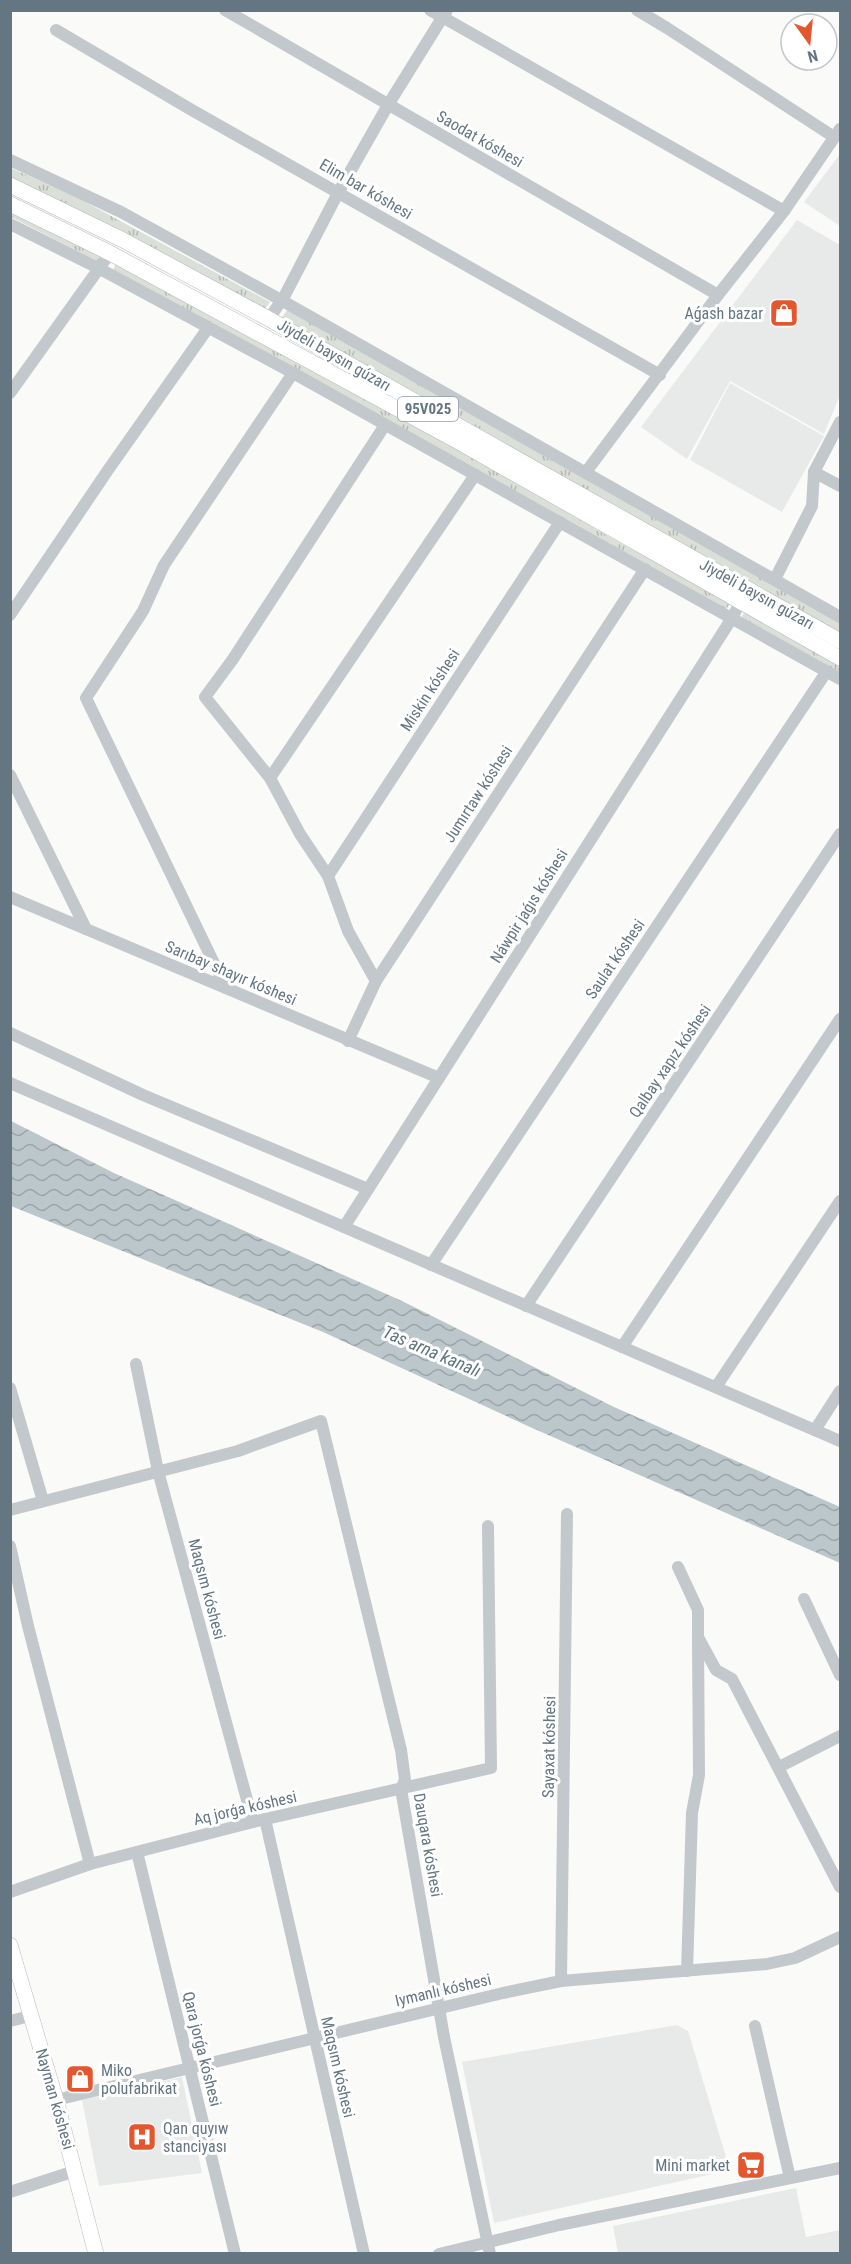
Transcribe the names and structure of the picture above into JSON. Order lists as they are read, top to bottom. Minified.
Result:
{"streets":{"main road":["Jiydeli baysın gúzarı","95V025","Nayman kóshesi"],"street":["Saodat kóshesi","Elim bar kóshesi","Miskin kóshesi","Jumırtaw kóshesi","Náwpir jaǵıs kóshesi","Saulat kóshesi","Sarıbay shayır kóshesi","Qalbay xapız kóshesi","Maqsım kóshesi","Sayaxat kóshesi","Aq jorǵa kóshesi","Dauqara kóshesi","Iymanlı kóshesi","Qara jorǵa kóshesi"]},"crossings":[["Jiydeli baysın gúzarı","Náwpir jaǵıs kóshesi"],["Jumırtaw kóshesi","Sarıbay shayır kóshesi"],["Náwpir jaǵıs kóshesi","Sarıbay shayır kóshesi"],["Maqsım kóshesi","Aq jorǵa kóshesi"],["Maqsım kóshesi","Dauqara kóshesi"],["Maqsım kóshesi","Iymanlı kóshesi"],["Sayaxat kóshesi","Iymanlı kóshesi"],["Aq jorǵa kóshesi","Dauqara kóshesi"],["Aq jorǵa kóshesi","Qara jorǵa kóshesi"],["Dauqara kóshesi","Iymanlı kóshesi"],["Iymanlı kóshesi","Qara jorǵa kóshesi"],["Iymanlı kóshesi","Nayman kóshesi"]],"water":["Tas arna kanalı"],"places":{"shop":["Aǵash bazar","Miko polufabrikat"],"hospital":["Qan quyıw stanciyası"],"supermarket":["Mini market"]},"north":"bottom"}
